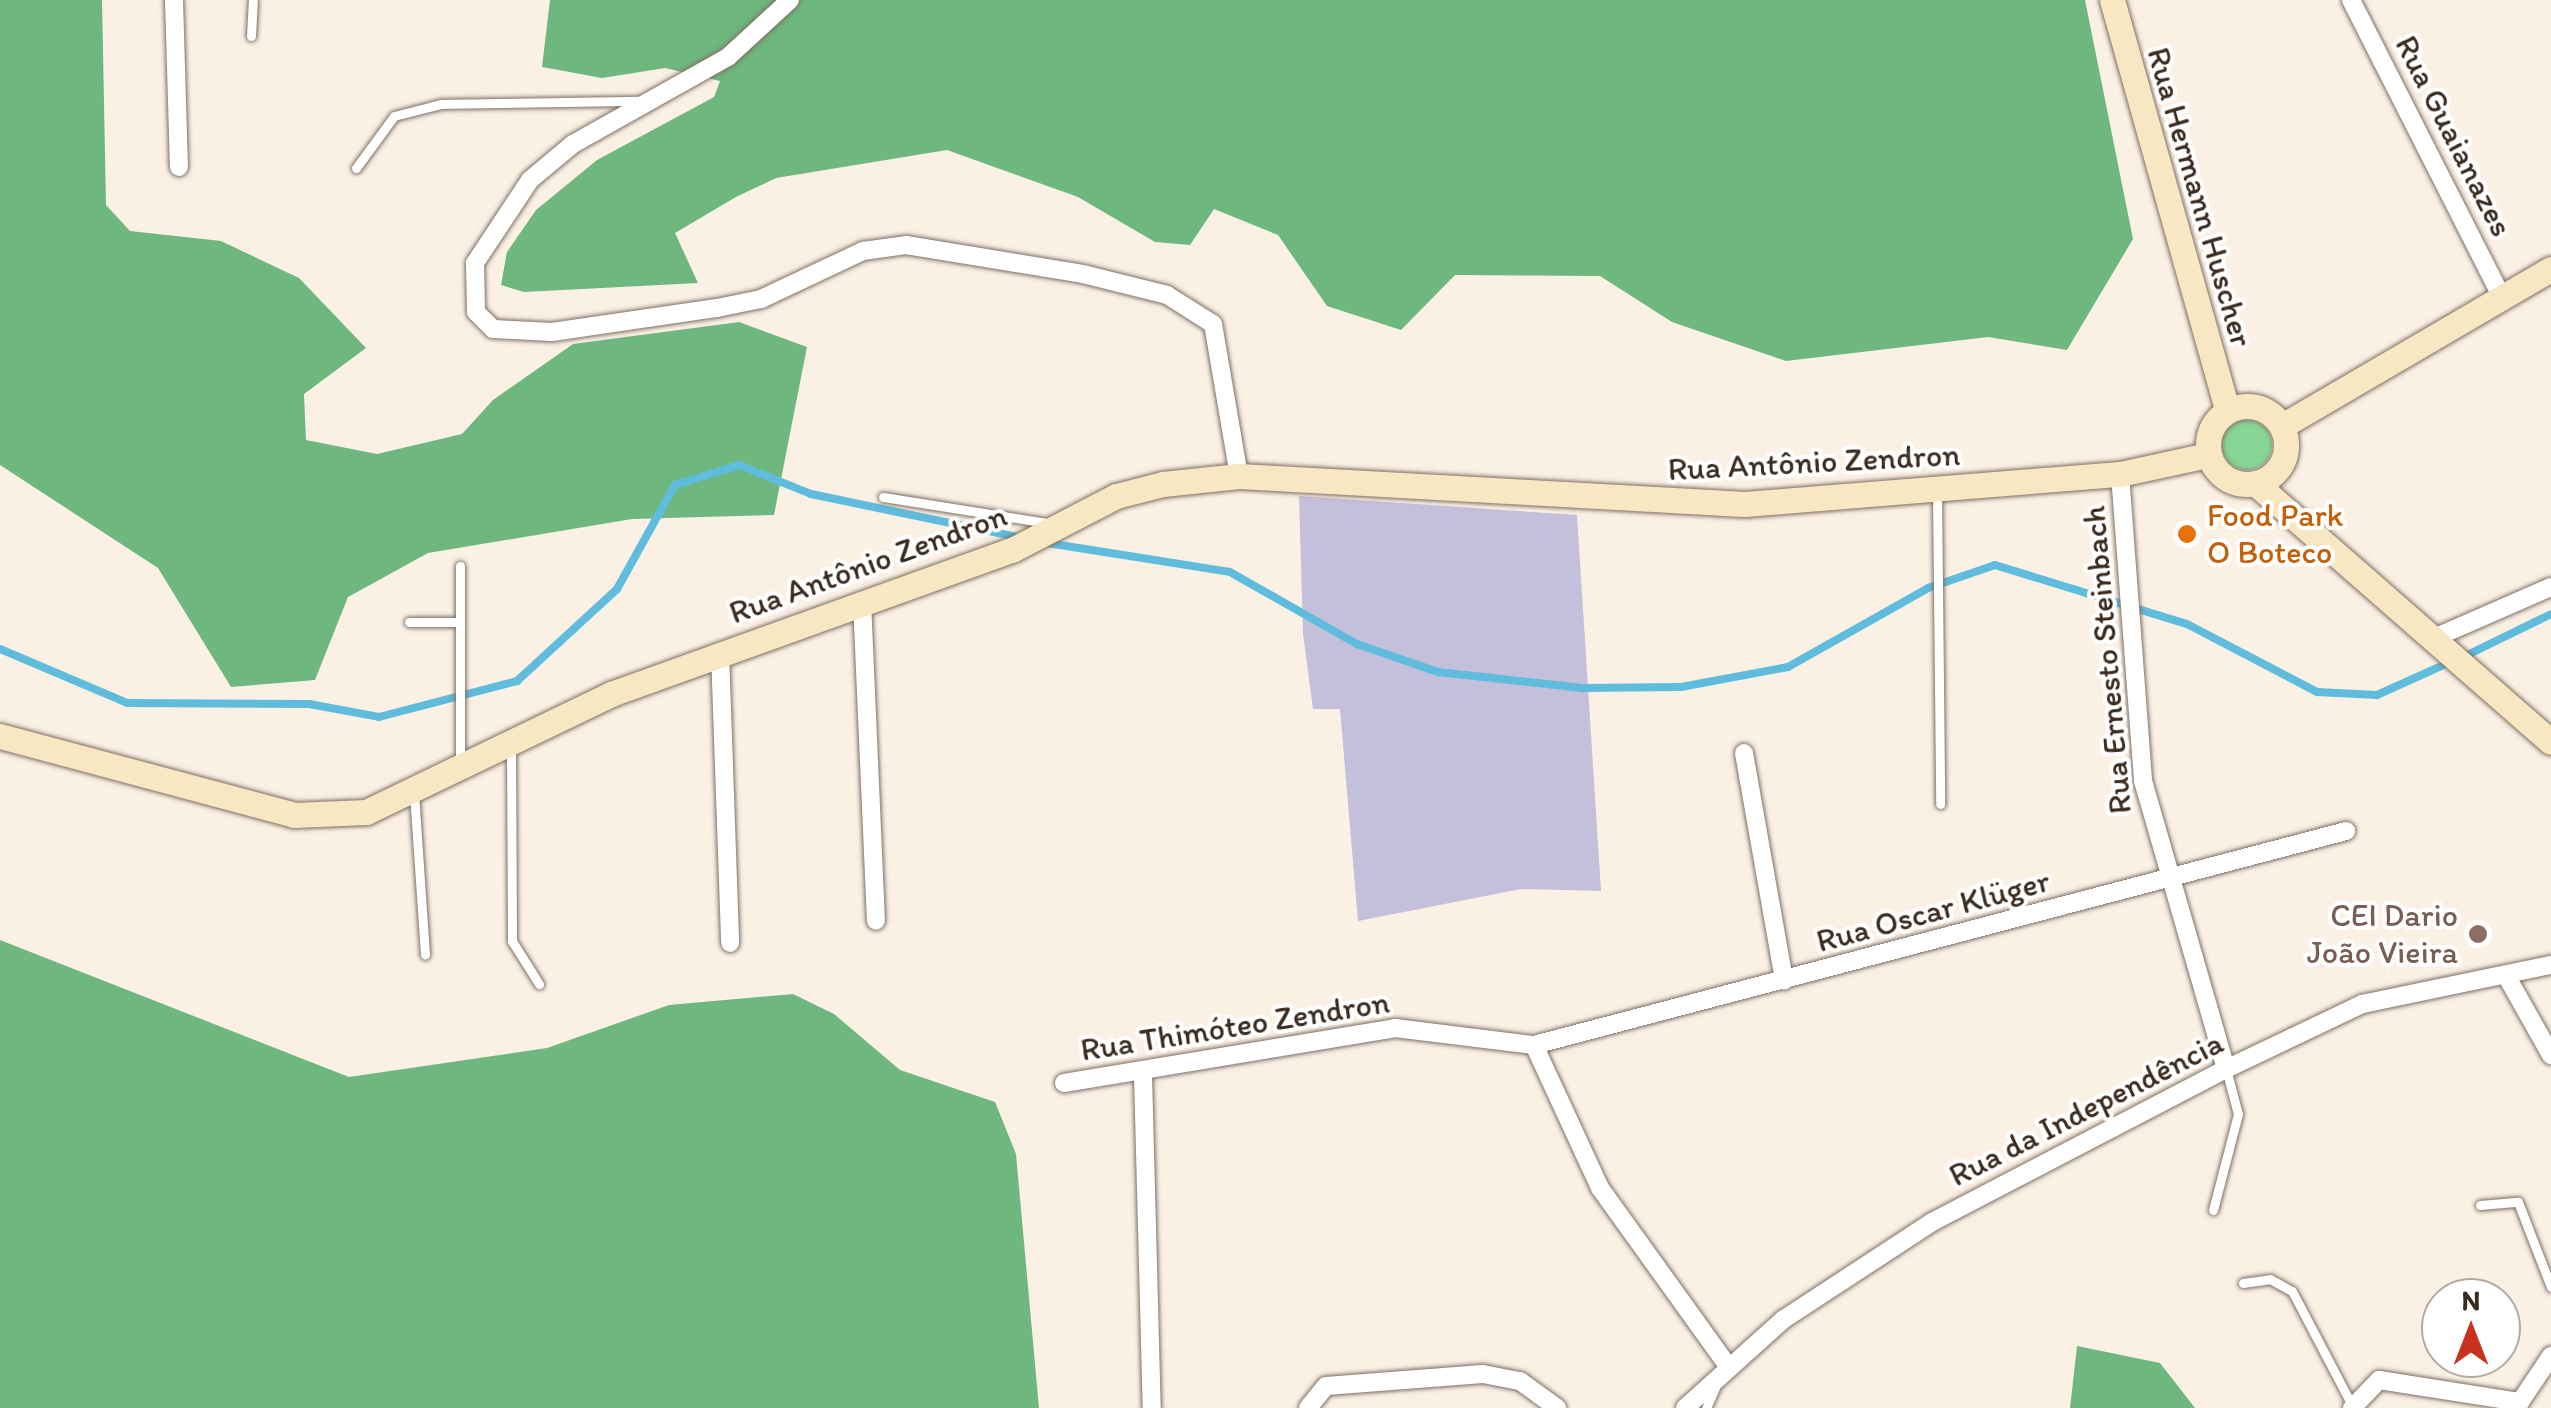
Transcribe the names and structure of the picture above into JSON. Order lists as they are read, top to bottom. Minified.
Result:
{"streets":{"street":["Rua Guaianazes","Rua Hermann Huscher","Rua Antônio Zendron","Rua Ernesto Steinbach","Rua Oscar Klüger","Rua Thimóteo Zendron","Rua da Independência"]},"crossings":[["Rua Hermann Huscher","Rua Antônio Zendron"],["Rua Antônio Zendron","Rua Ernesto Steinbach"],["Rua Ernesto Steinbach","Rua Oscar Klüger"],["Rua Ernesto Steinbach","Rua da Independência"],["Rua Oscar Klüger","Rua Thimóteo Zendron"]],"places":["Food Park O Boteco","CEI Dario João Vieira"],"north":"top"}
